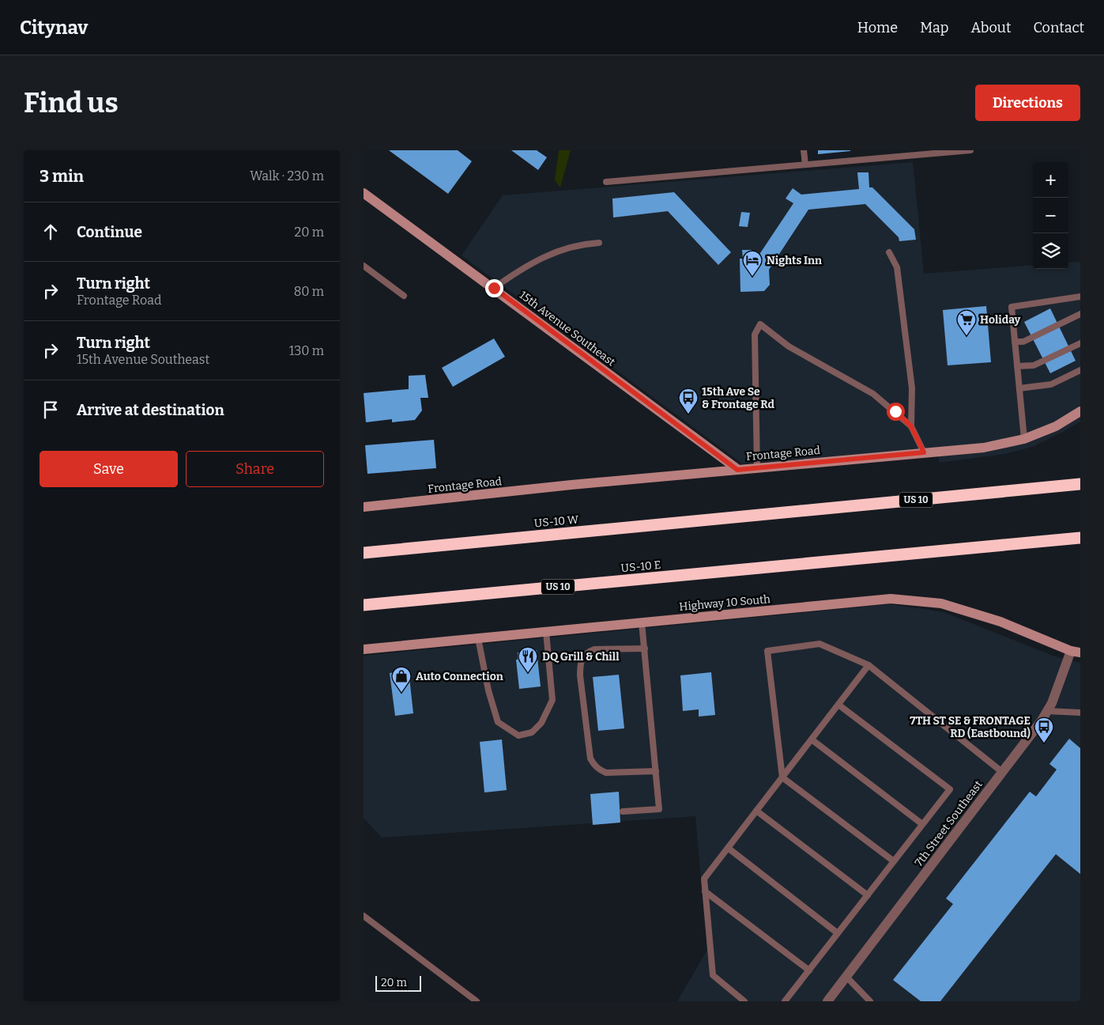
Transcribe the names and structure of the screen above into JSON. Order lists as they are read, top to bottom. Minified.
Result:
{"streets":{"highway":["US 10","US-10 W","US-10 E"],"street":["15th Avenue Southeast","Frontage Road","Highway 10 South","7th Street Southeast"]},"crossings":[["15th Avenue Southeast","Frontage Road"],["Highway 10 South","7th Street Southeast"]],"places":{"hotel":["Nights Inn"],"supermarket":["Holiday"],"bus stop":["15th Ave Se & Frontage Rd","7TH ST SE & FRONTAGE RD (Eastbound)"],"restaurant":["DQ Grill & Chill"],"shop":["Auto Connection"]},"scale_bar":"20 m","page":{"header":"Citynav","nav":["Home","Map","About","Contact"],"buttons":["Directions",["Save","Share"]],"title":"Find us","heading":["3 min","Walk · 230 m"],"map_buttons":["+","−"],"list":[["Continue","20 m"],["Turn right","Frontage Road","80 m"],["Turn right","15th Avenue Southeast","130 m"],"Arrive at destination"],"scale":"20 m"}}
